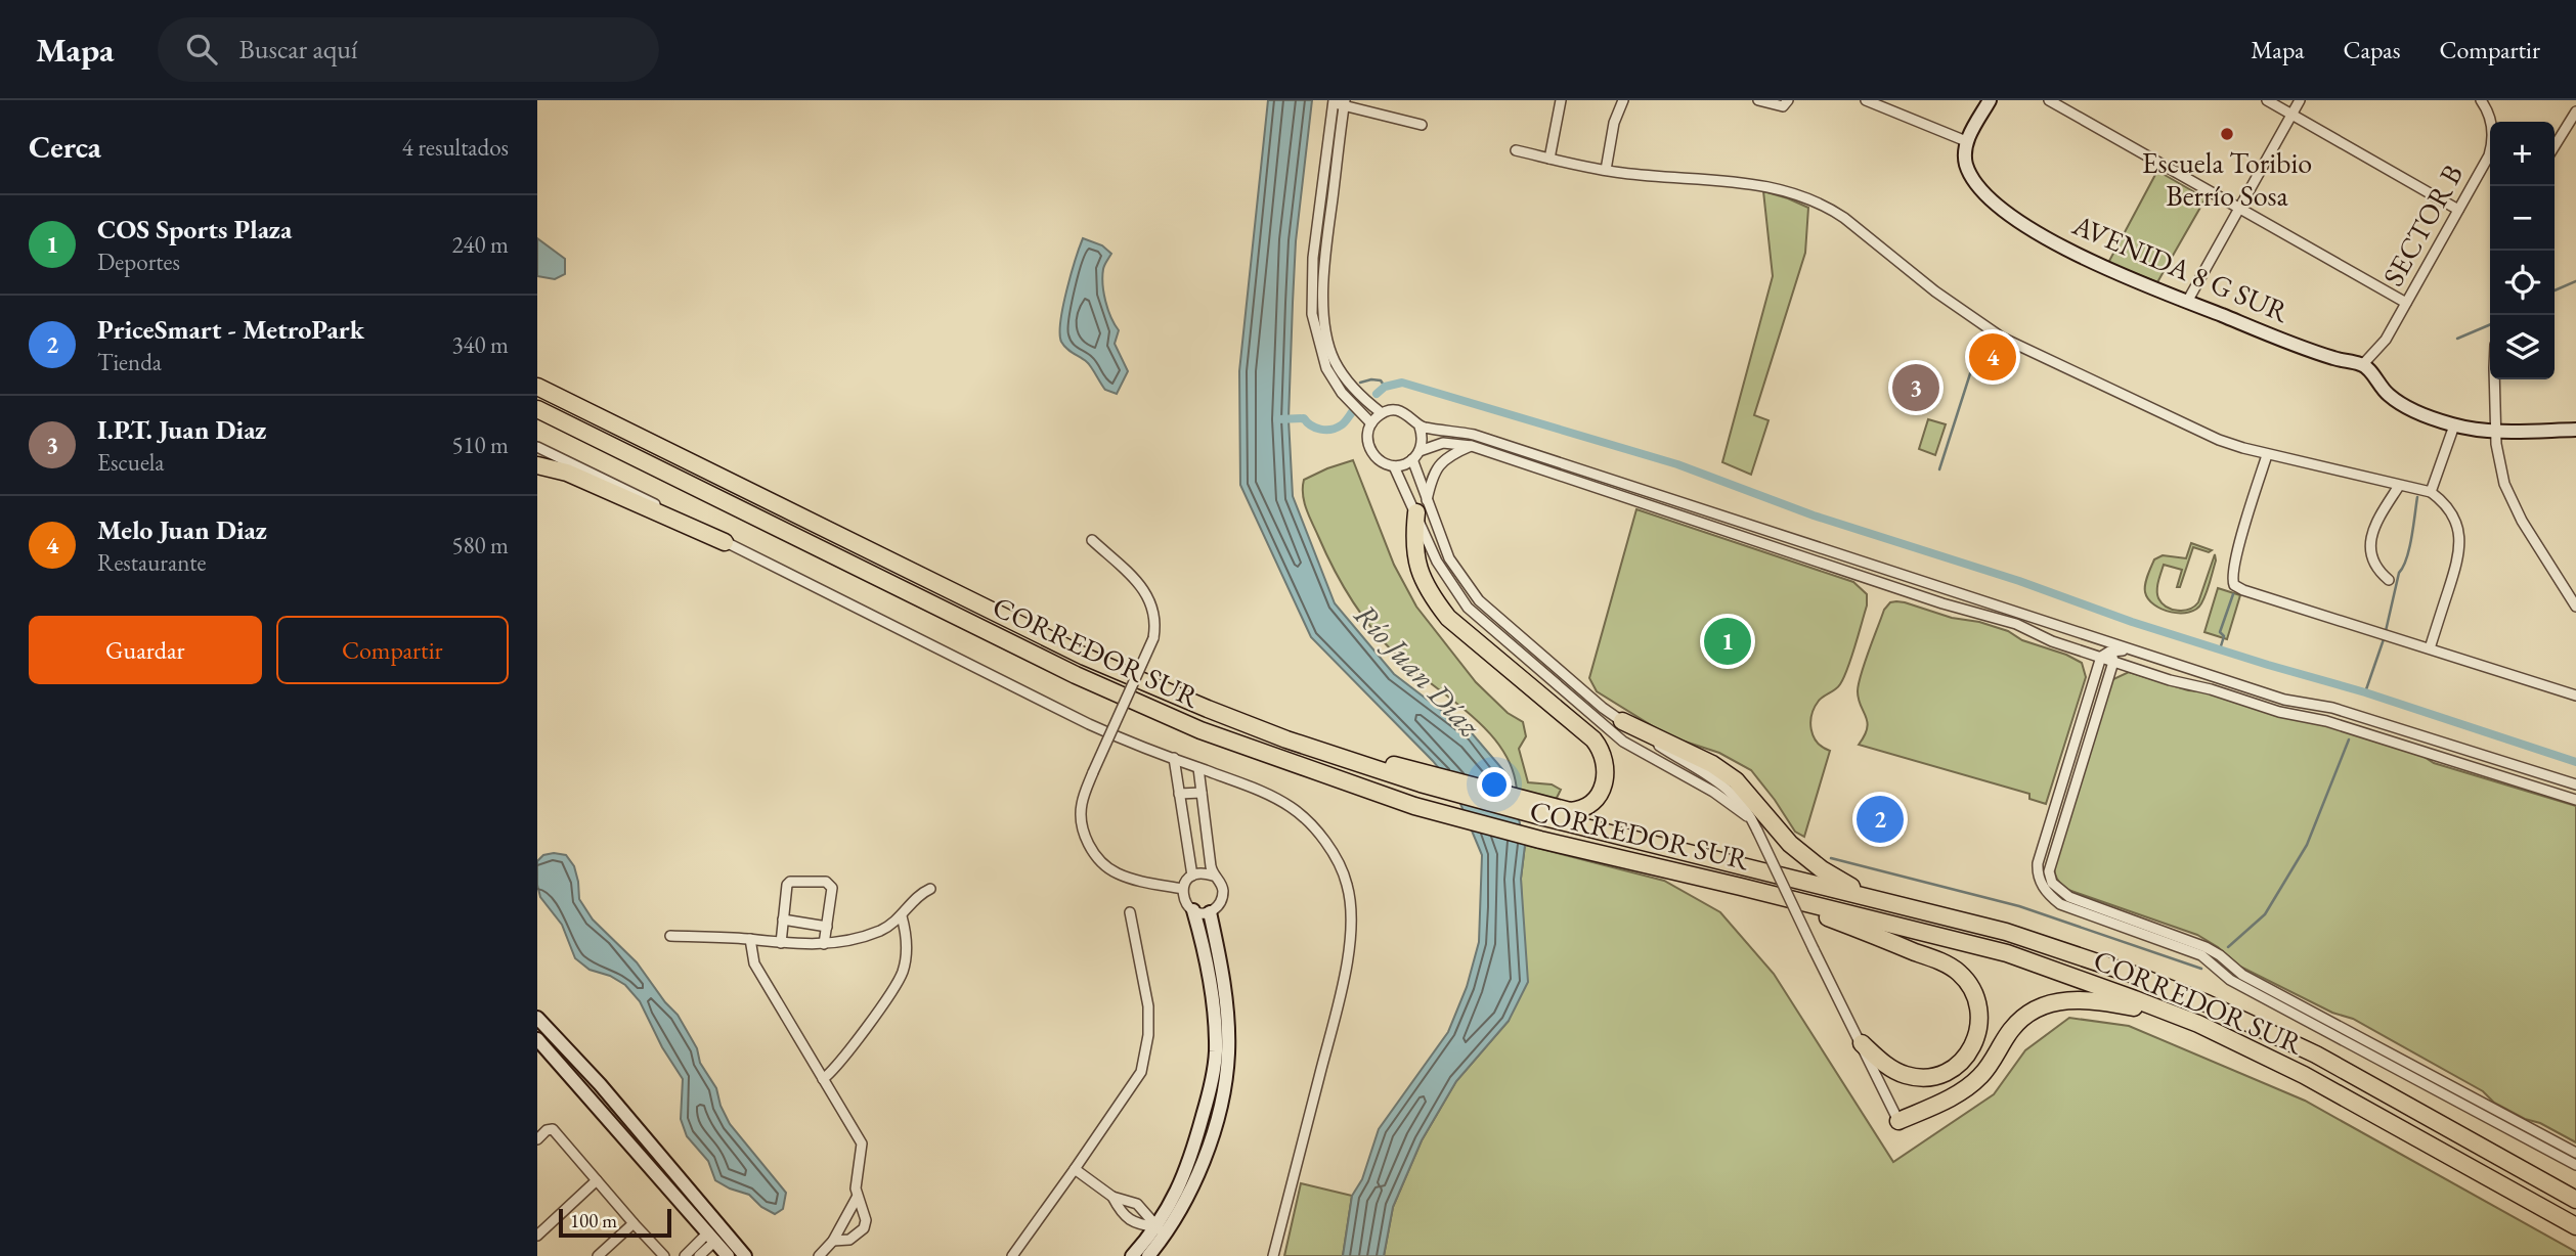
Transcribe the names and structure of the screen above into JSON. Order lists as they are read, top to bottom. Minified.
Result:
{"streets":{"highway":["CORREDOR SUR"],"street":["SECTOR B","AVENIDA 8 G SUR"]},"crossings":[["SECTOR B","AVENIDA 8 G SUR"]],"water":["Río Juan Díaz"],"places":["Escuela Toribio Berrío Sosa"],"scale_bar":"100 m","page":{"header":"Mapa","search":"Buscar aquí","nav":["Mapa","Capas","Compartir"],"heading":["Cerca","4 resultados"],"map_buttons":["+","−"],"list":[{"mark":"1","name":"COS Sports Plaza","note":"Deportes","value":"240 m"},{"mark":"2","name":"PriceSmart - MetroPark","note":"Tienda","value":"340 m"},{"mark":"3","name":"I.P.T. Juan Diaz","note":"Escuela","value":"510 m"},{"mark":"4","name":"Melo Juan Diaz","note":"Restaurante","value":"580 m"}],"pins":["4","3","1","2"],"buttons":["Guardar","Compartir"],"scale":"100 m"}}
